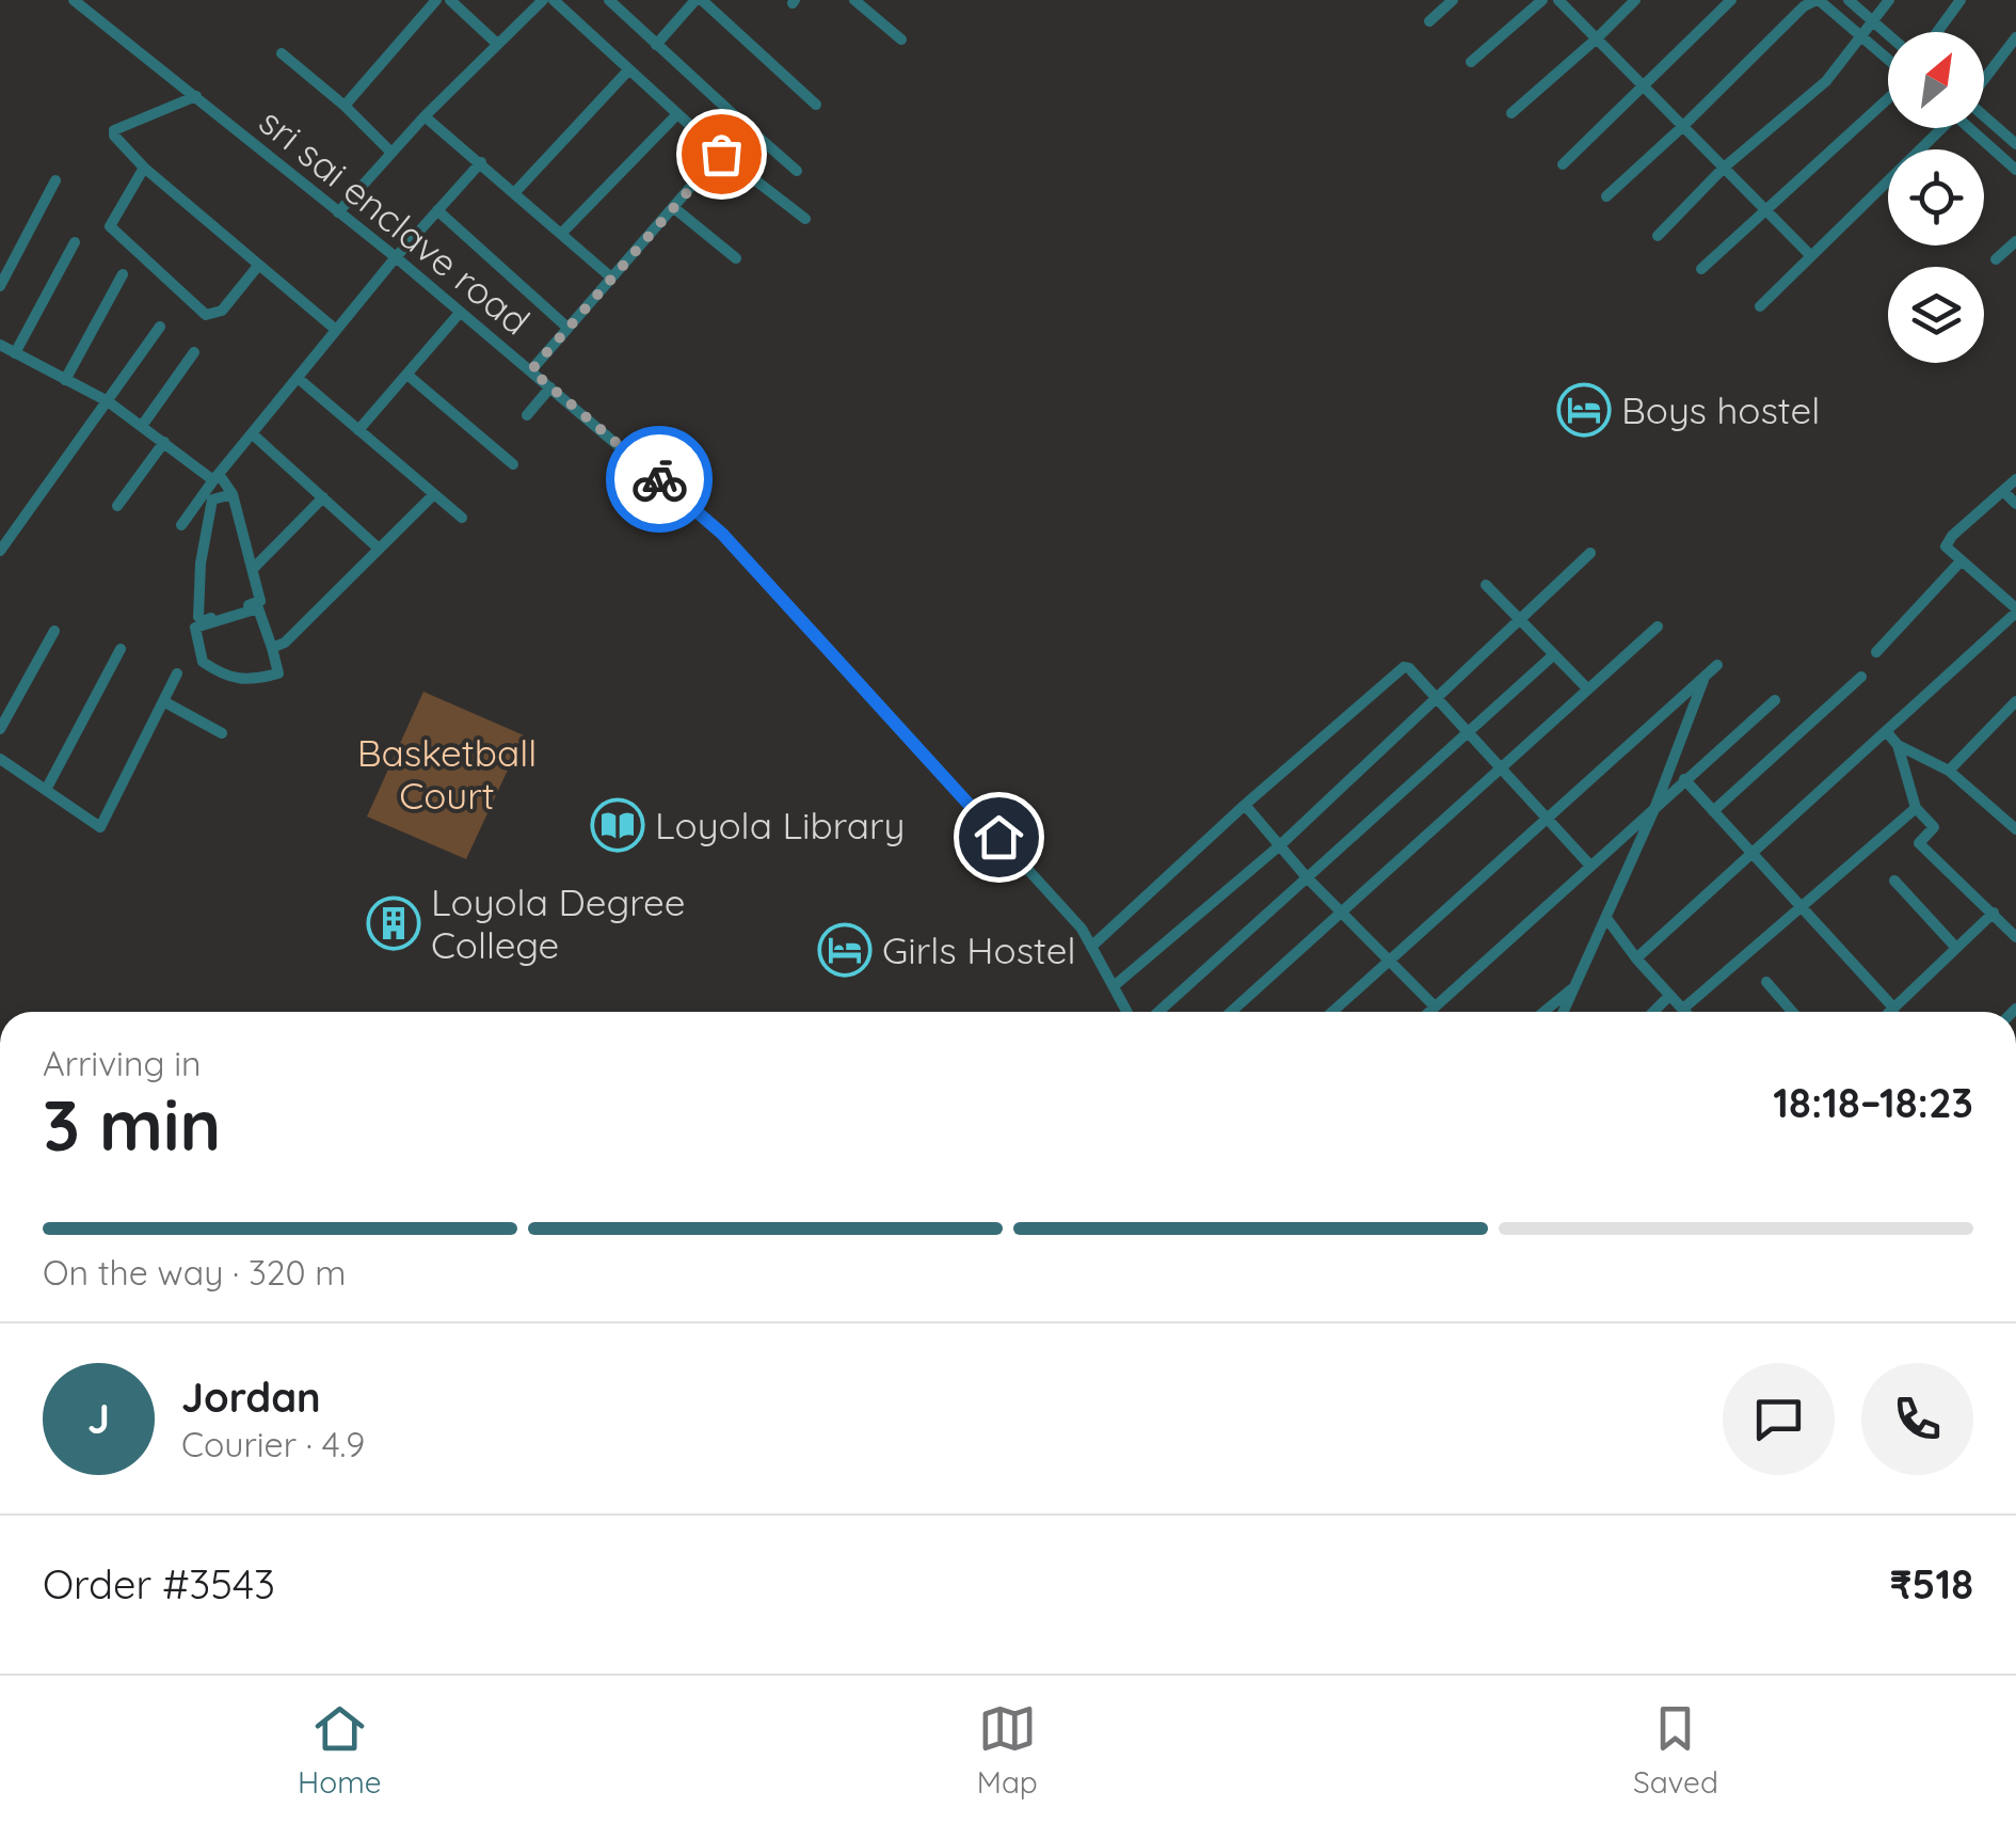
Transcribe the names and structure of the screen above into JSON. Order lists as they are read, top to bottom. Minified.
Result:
{"streets":{"street":["sri sai enclave road"]},"parks":["Basketball Court"],"places":{"hotel":["Boys hostel","Girls Hostel"],"library":["Loyola Library"],"building":["Loyola Degree College"]},"north":"top right","page":{"heading":["3 min","Arriving in","18:18–18:23"],"panel":["Jordan","Courier · 4.9","Order #3543","₹518"],"bar":"On the way · 320 m","round":"J","tabs":["Home","Map","Saved"]}}
